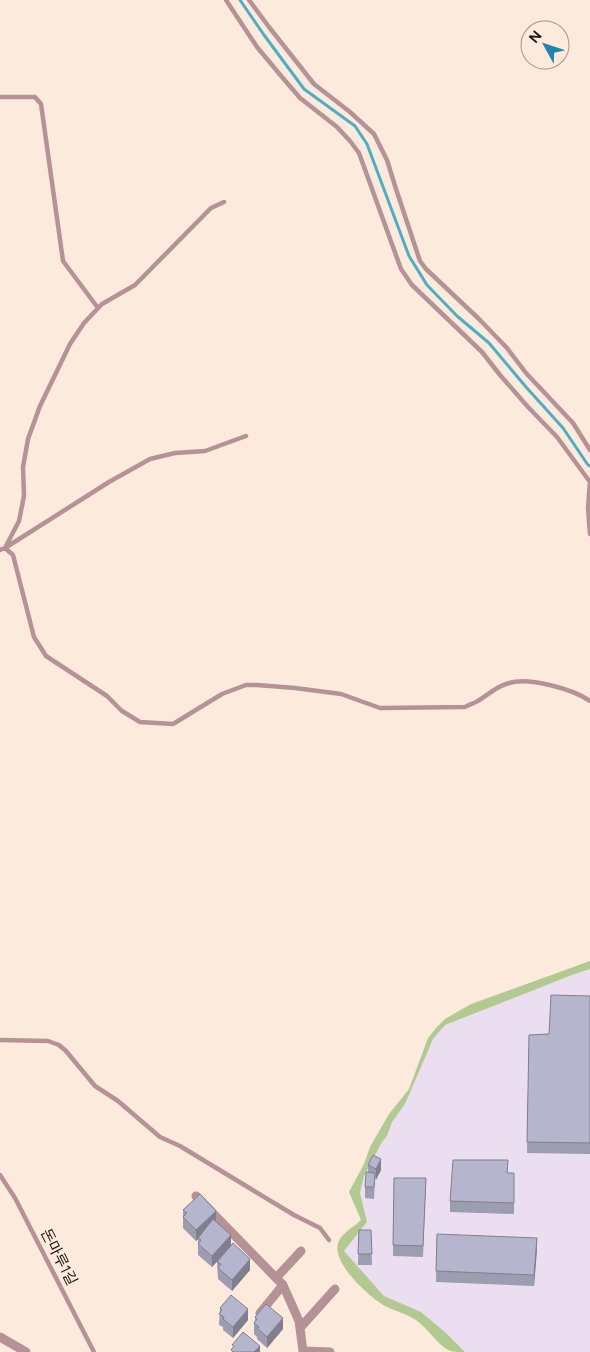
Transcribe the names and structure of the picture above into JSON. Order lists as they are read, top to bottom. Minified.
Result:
{"streets":{"lane":["돈마루1길"]},"north":"top left"}
